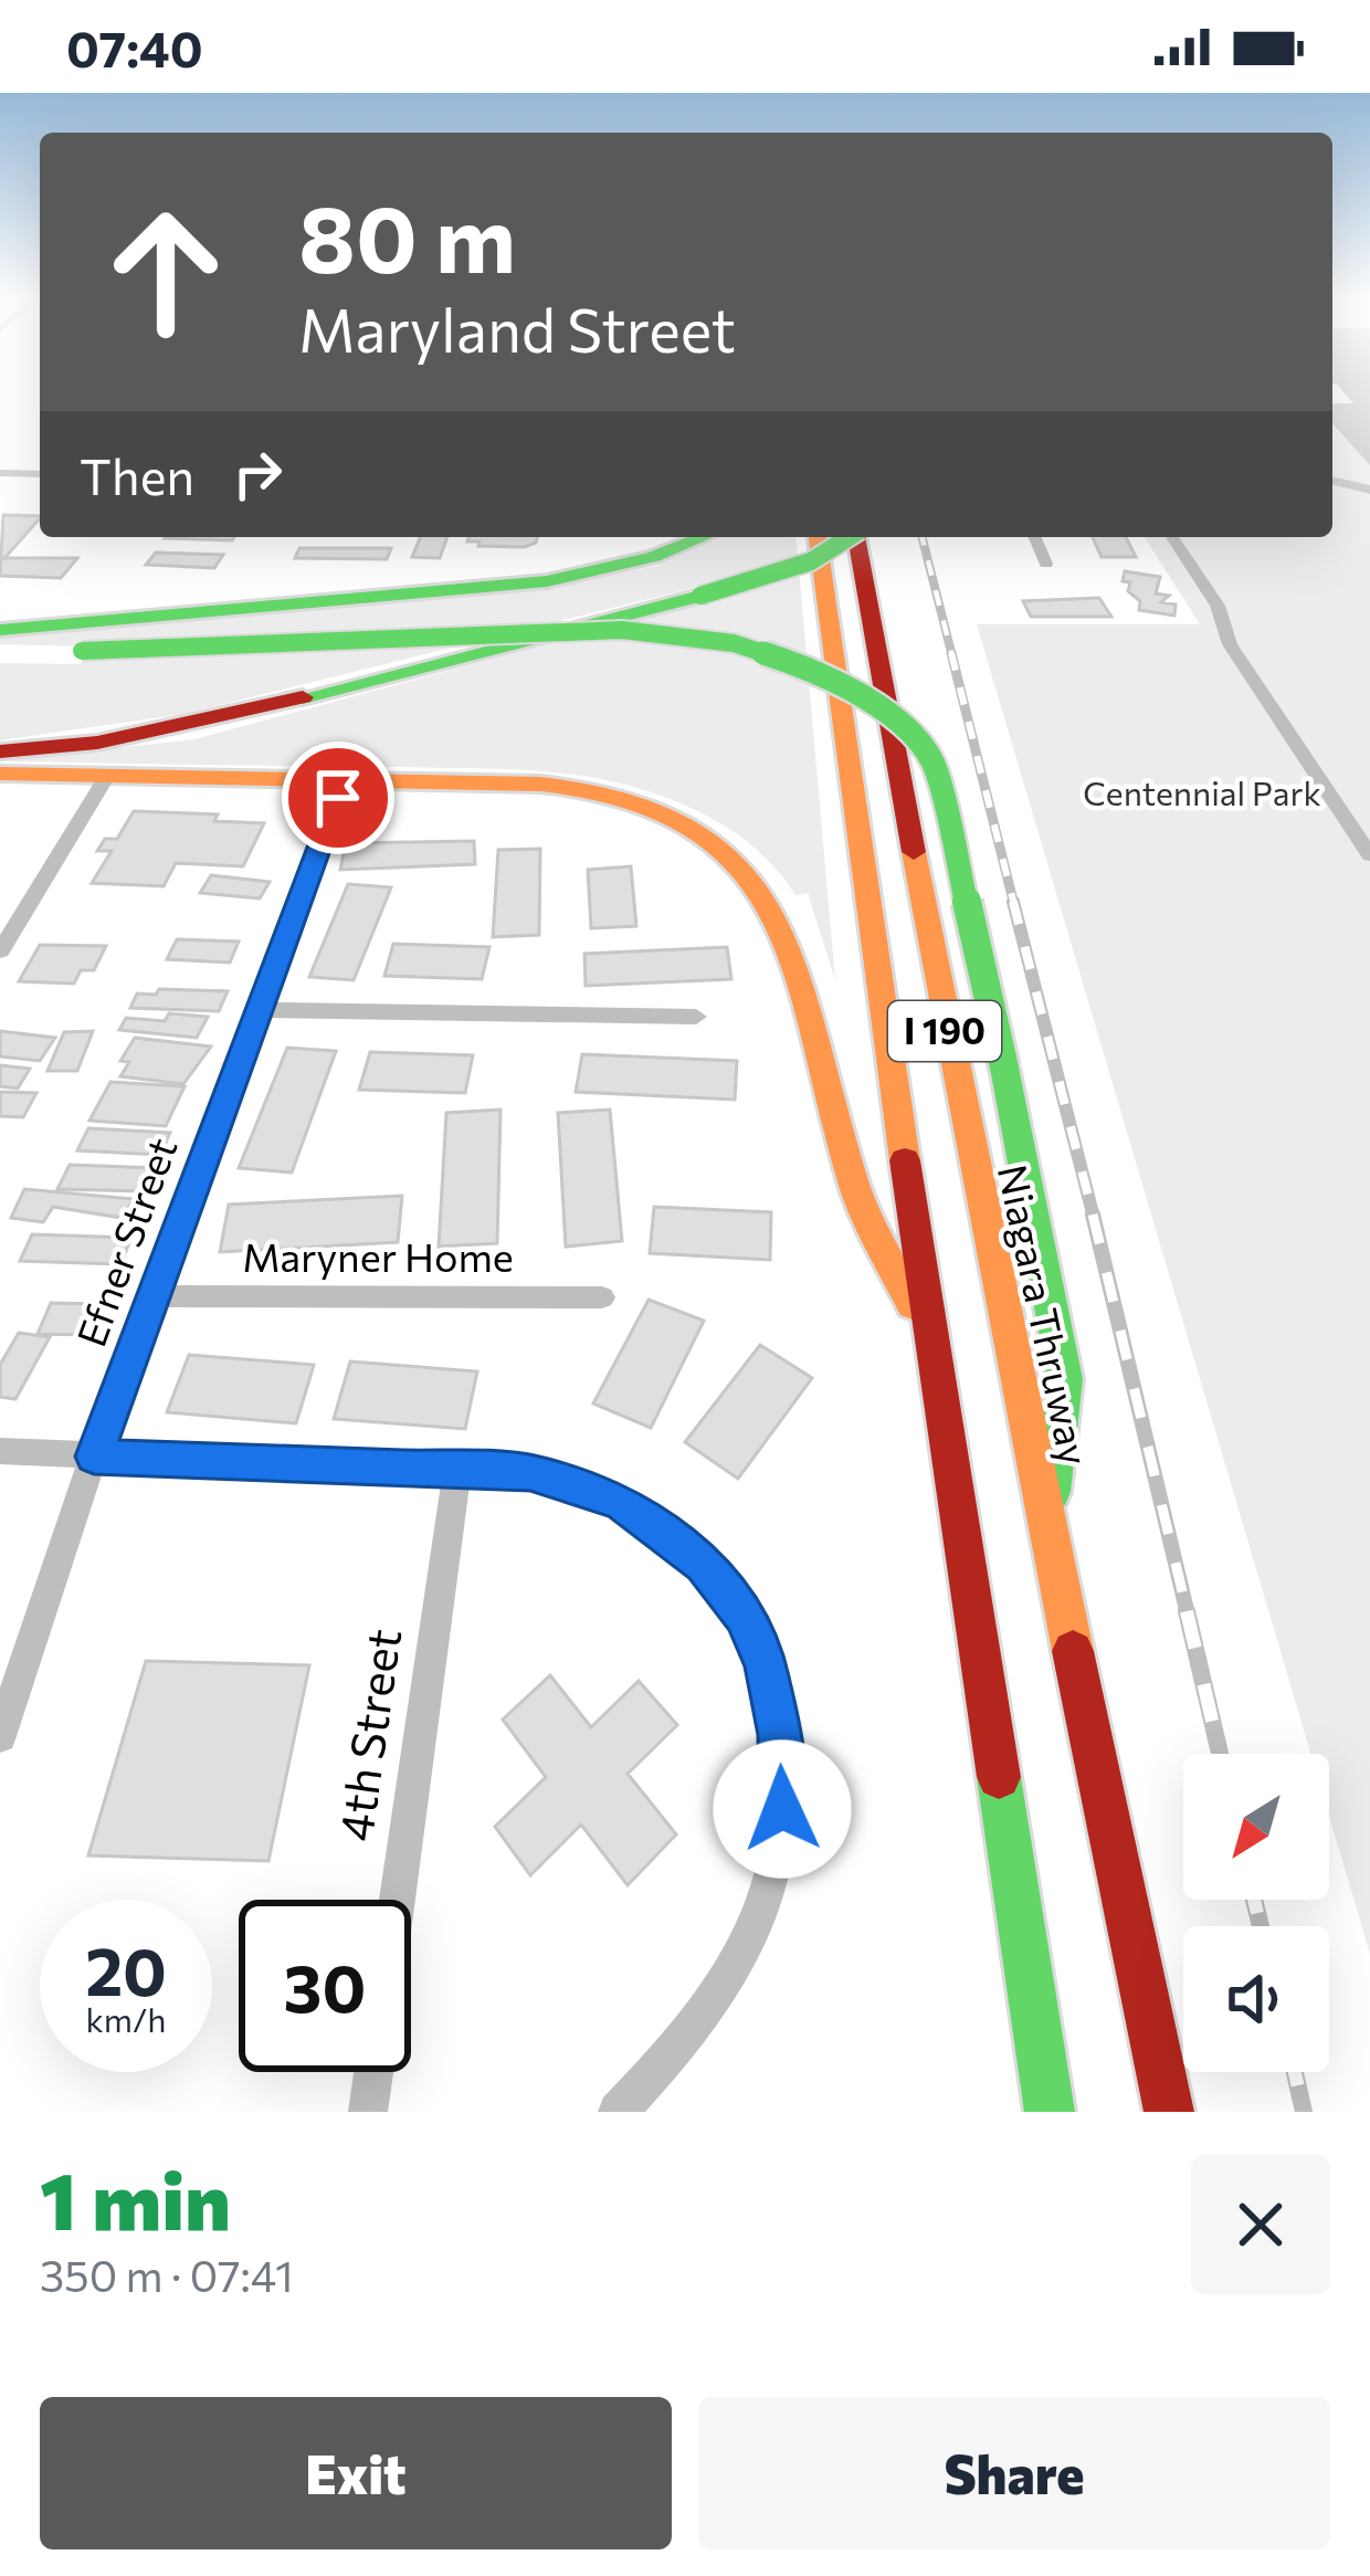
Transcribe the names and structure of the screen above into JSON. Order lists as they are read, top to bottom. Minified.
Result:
{"streets":{"main road":["I 190","Niagara Thruway"],"street":["Efner Street","Maryner Home","4th Street"]},"crossings":[["Efner Street","Maryner Home"]],"parks":["Centennial Park"],"north":"bottom left","page":{"status":"07:40","turn":["80 m","Maryland Street"],"then":"Then","speed":"20 km/h","limit":"30","heading":["1 min","350 m · 07:41"],"buttons":["Exit","Share"]}}
